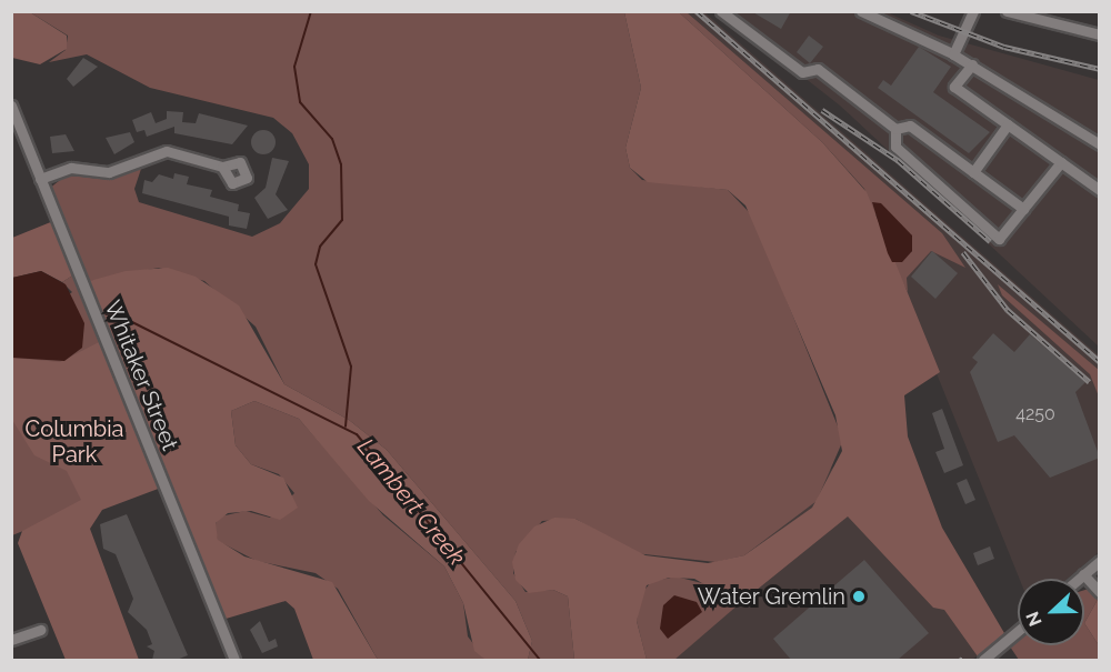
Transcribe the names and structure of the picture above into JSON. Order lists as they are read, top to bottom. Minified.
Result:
{"streets":{"street":["Whitaker Street"]},"water":["Lambert Creek"],"parks":["Columbia Park"],"places":["Water Gremlin"],"house_numbers":["4250"],"north":"left"}
